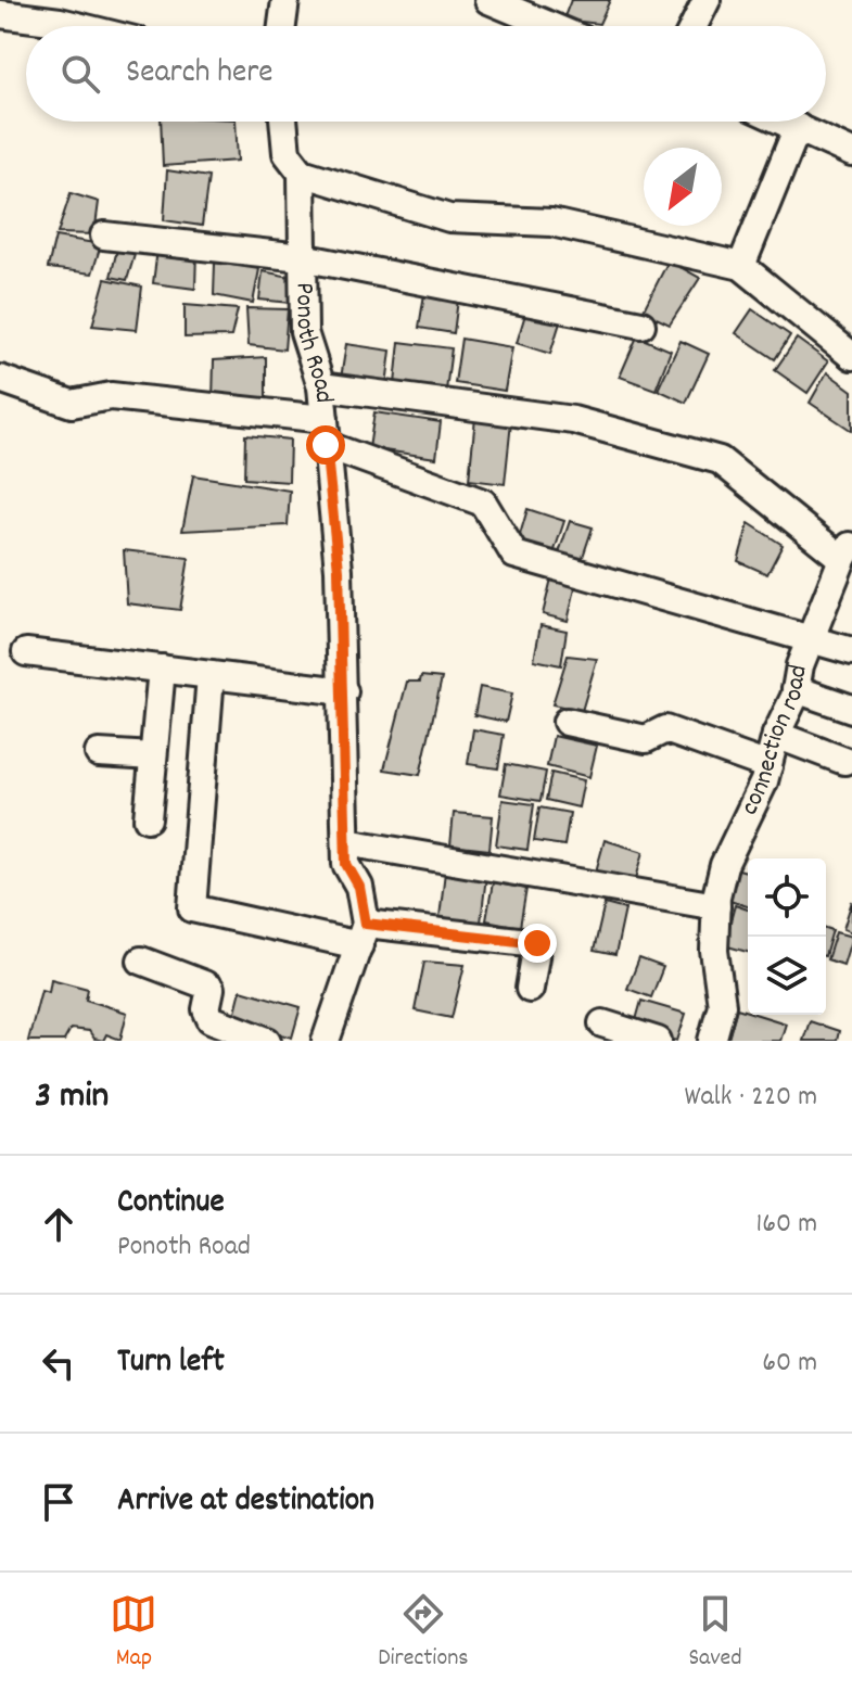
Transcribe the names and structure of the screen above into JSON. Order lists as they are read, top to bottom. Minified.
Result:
{"streets":{"street":["Ponoth Road","connection road"]},"north":"bottom left","page":{"search":"Search here","heading":["3 min","Walk · 220 m"],"list":[["Continue","Ponoth Road","160 m"],["Turn left","60 m"],"Arrive at destination"],"nav":["Map","Directions","Saved"]}}
